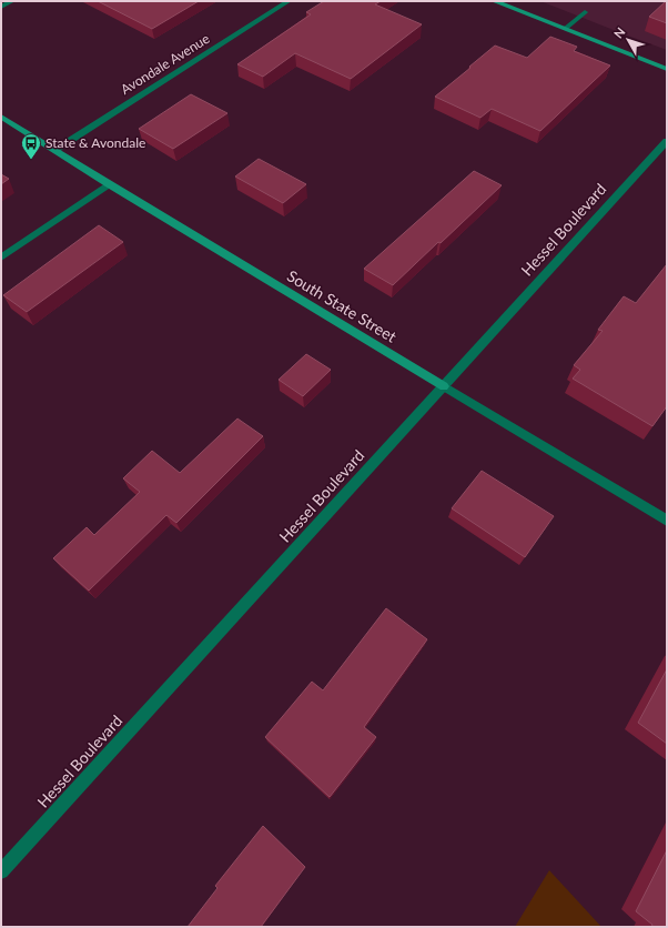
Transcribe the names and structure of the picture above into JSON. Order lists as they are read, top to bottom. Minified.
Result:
{"streets":{"main road":["South State Street"],"street":["Avondale Avenue","Hessel Boulevard"]},"crossings":[["Avondale Avenue","South State Street"],["Hessel Boulevard","South State Street"]],"places":{"bus stop":["State & Avondale"]},"north":"top left"}
